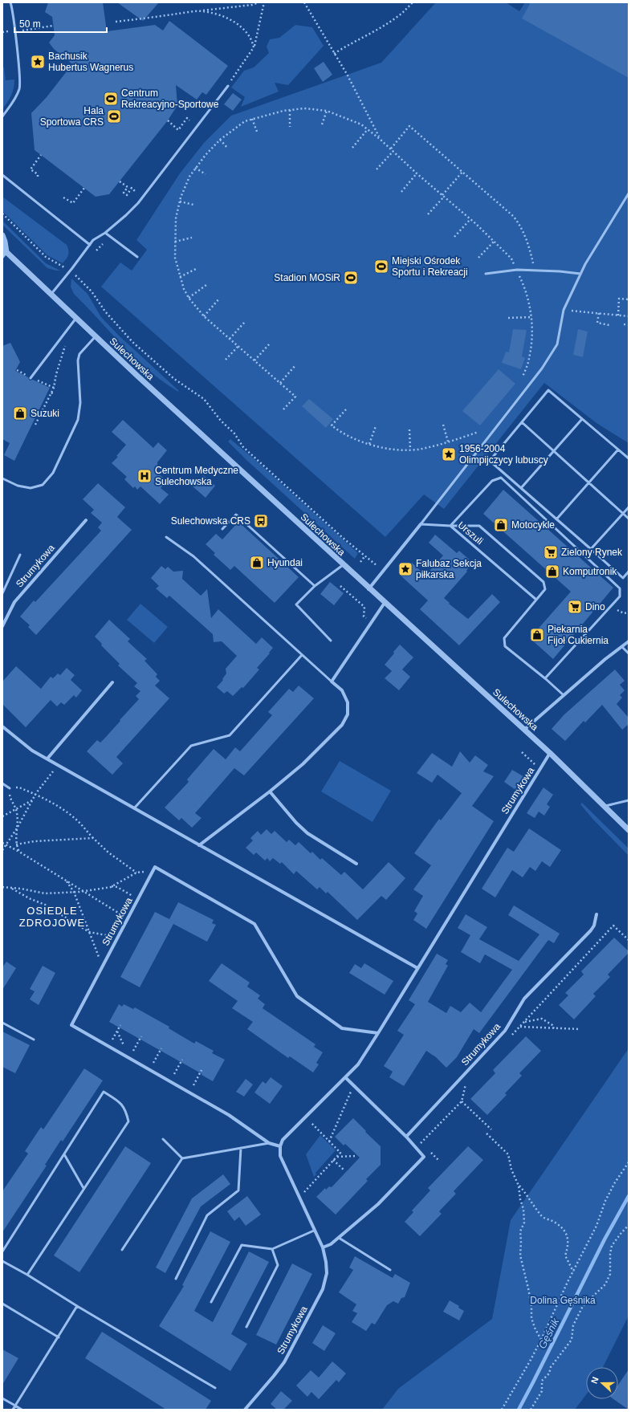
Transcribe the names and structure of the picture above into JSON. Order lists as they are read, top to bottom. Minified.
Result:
{"streets":{"street":["Sulechowska","Strumykowa"],"lane":["Urszuli"]},"crossings":[["Sulechowska","Strumykowa"]],"districts":["OSIEDLE ZDROJOWE"],"water":["Gęśnik"],"parks":["Dolina Gęśnika"],"places":{"place":["Bachusik Hubertus Wagnerus","1956-2004 Olimpijczycy lubuscy","Falubaz Sekcja piłkarska"],"sports":["Centrum Rekreacyjno-Sportowe","Hala Sportowa CRS","Miejski Ośrodek Sportu i Rekreacji","Stadion MOSiR"],"shop":["Suzuki","Motocykle","Hyundai","Komputronik","Piekarnia Fijoł Cukiernia"],"hospital":["Centrum Medyczne Sulechowska"],"bus stop":["Sulechowska CRS"],"supermarket":["Zielony Rynek","Dino"]},"scale_bar":"50 m","north":"left"}
